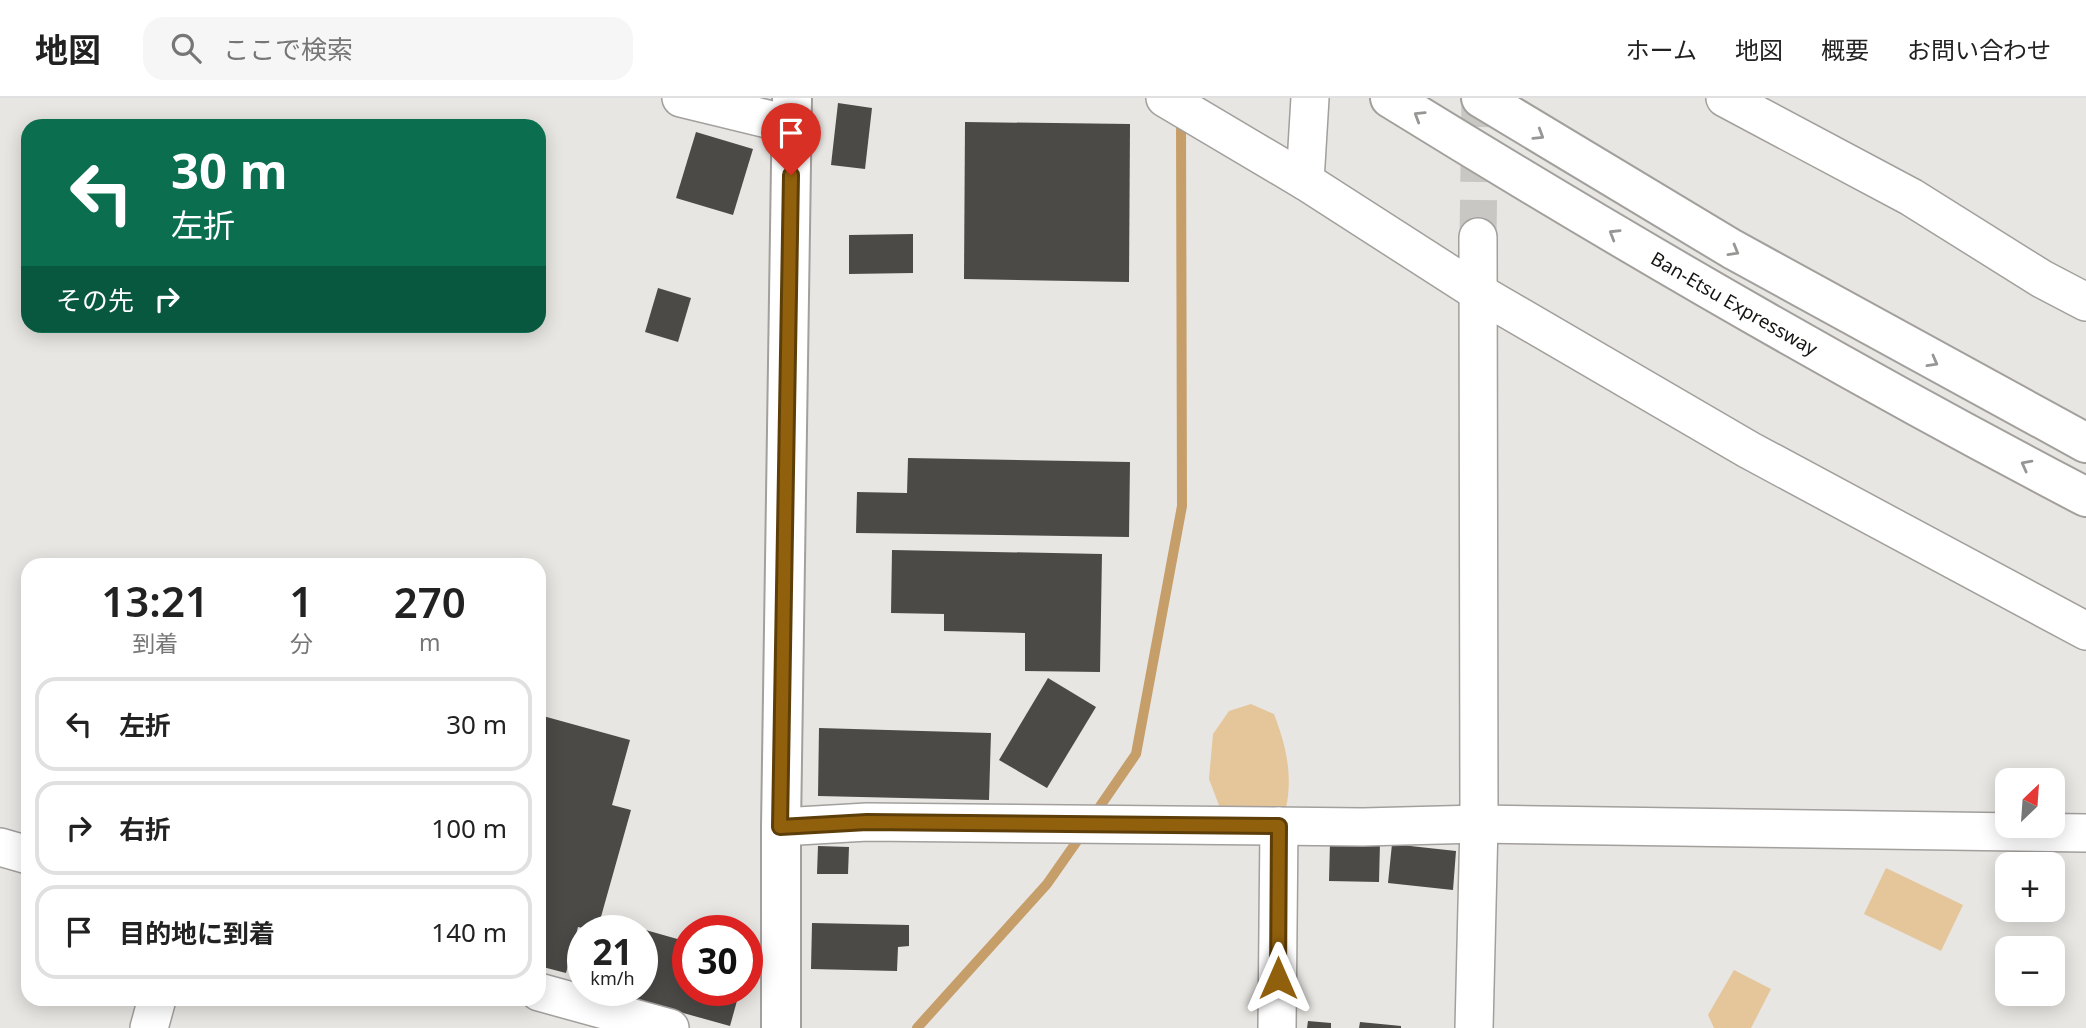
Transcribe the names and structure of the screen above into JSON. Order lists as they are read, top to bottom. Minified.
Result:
{"streets":{"main road":["Ban-Etsu Expressway"]},"north":"top right","page":{"header":"地図","search":"ここで検索","nav":["ホーム","地図","概要","お問い合わせ"],"turn":["30 m","左折"],"then":"その先","eta":["13:21","到着","1","分","270","m"],"list":[{"name":"左折","value":"30 m"},{"name":"右折","value":"100 m"},{"name":"目的地に到着","value":"140 m"}],"map_buttons":["+","−"],"speed":"21 km/h","limit":"30"}}
